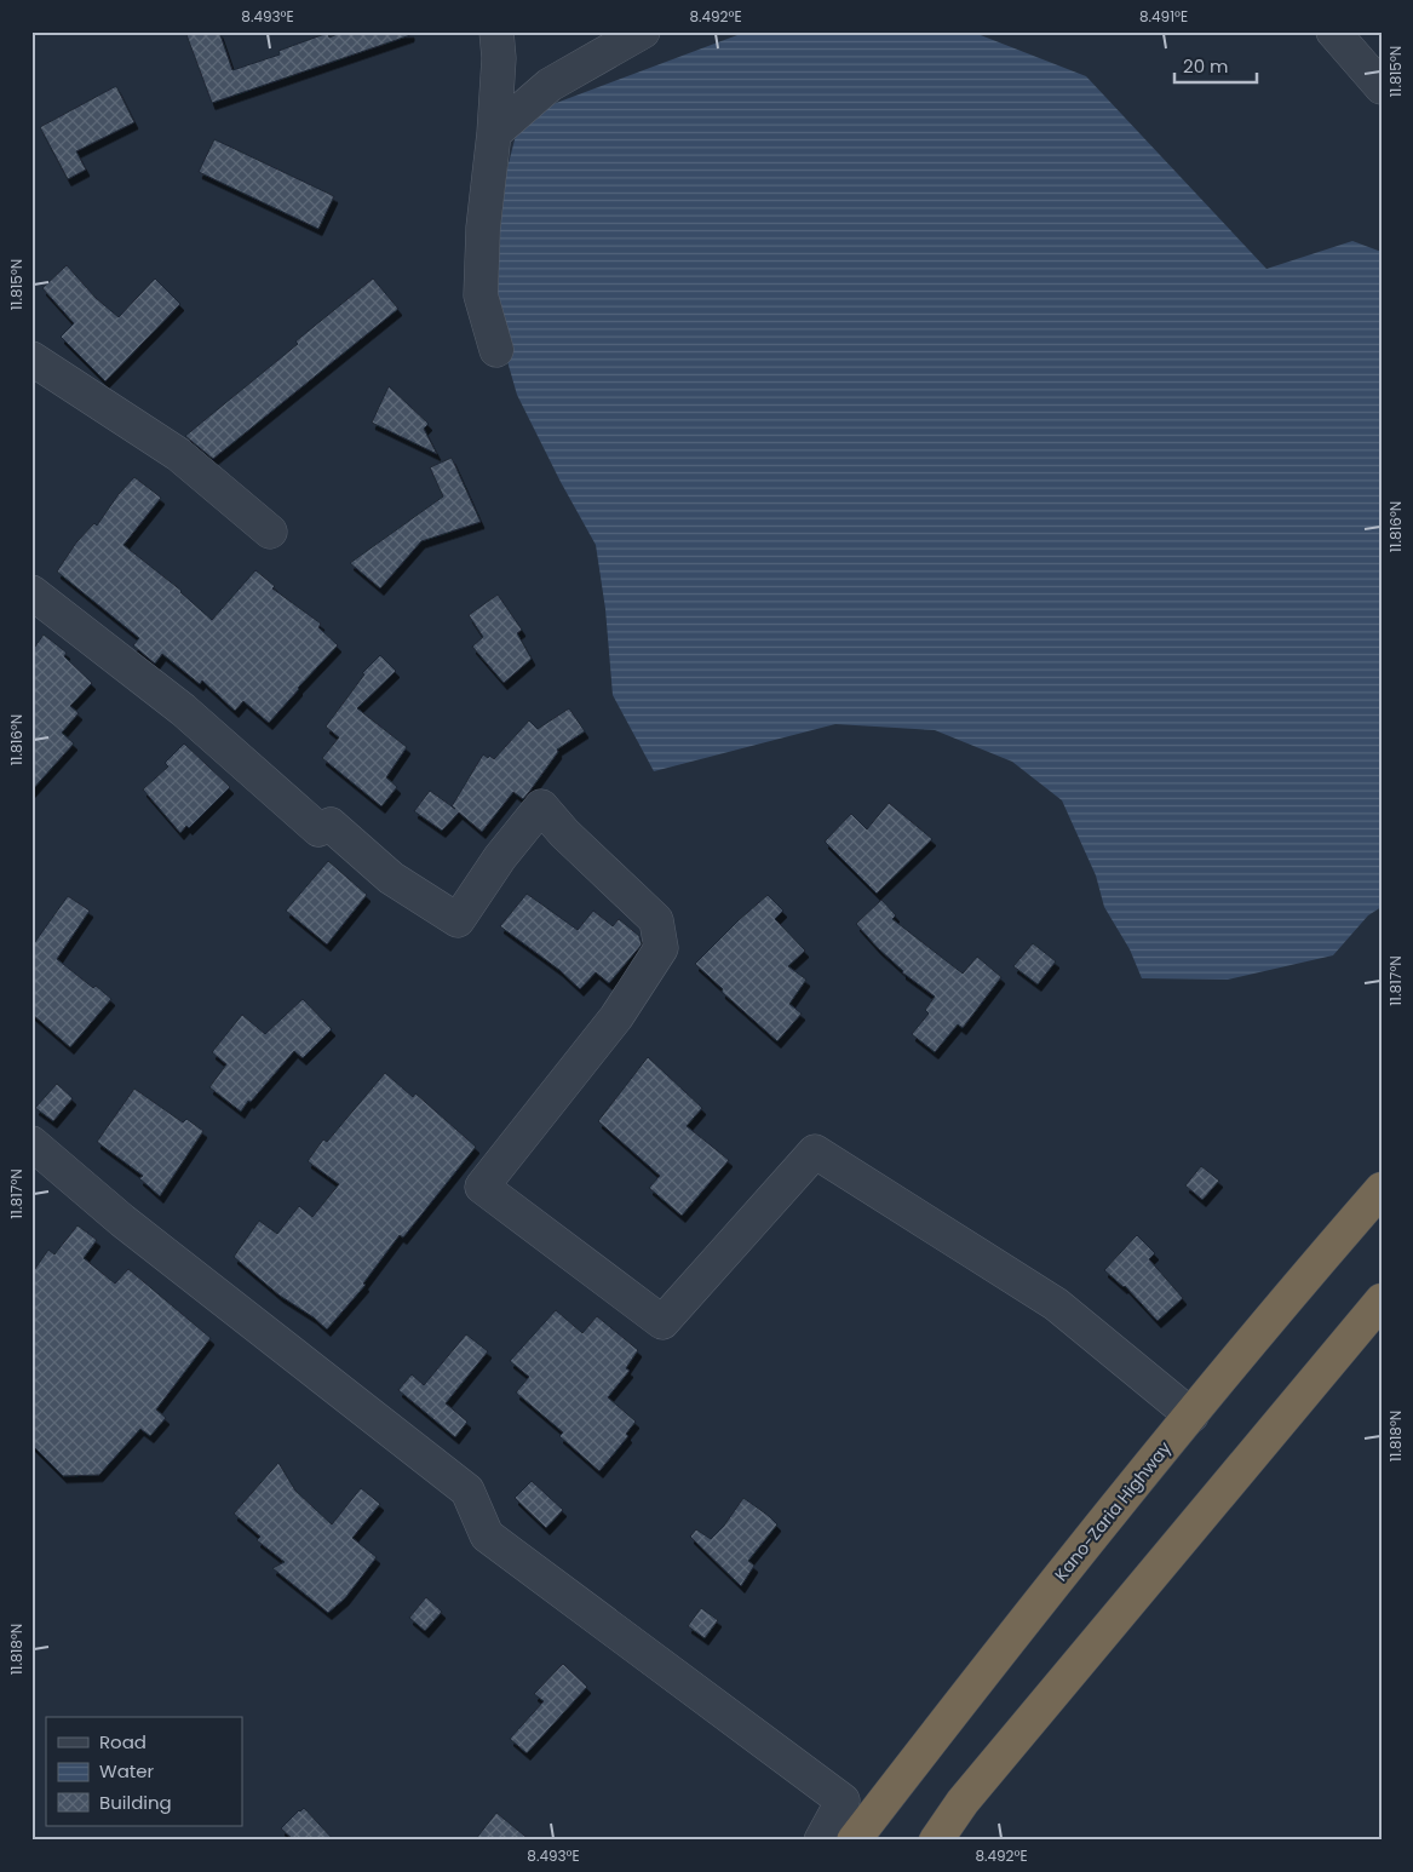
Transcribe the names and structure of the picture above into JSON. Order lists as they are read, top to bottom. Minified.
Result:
{"streets":{"highway":["Kano-Zaria Highway"]},"legend":["Road","Water","Building"],"scale_bar":"20 m","coordinates":["8.493°E","8.492°E","8.491°E","11.815°N","11.816°N","11.817°N","11.818°N"]}
